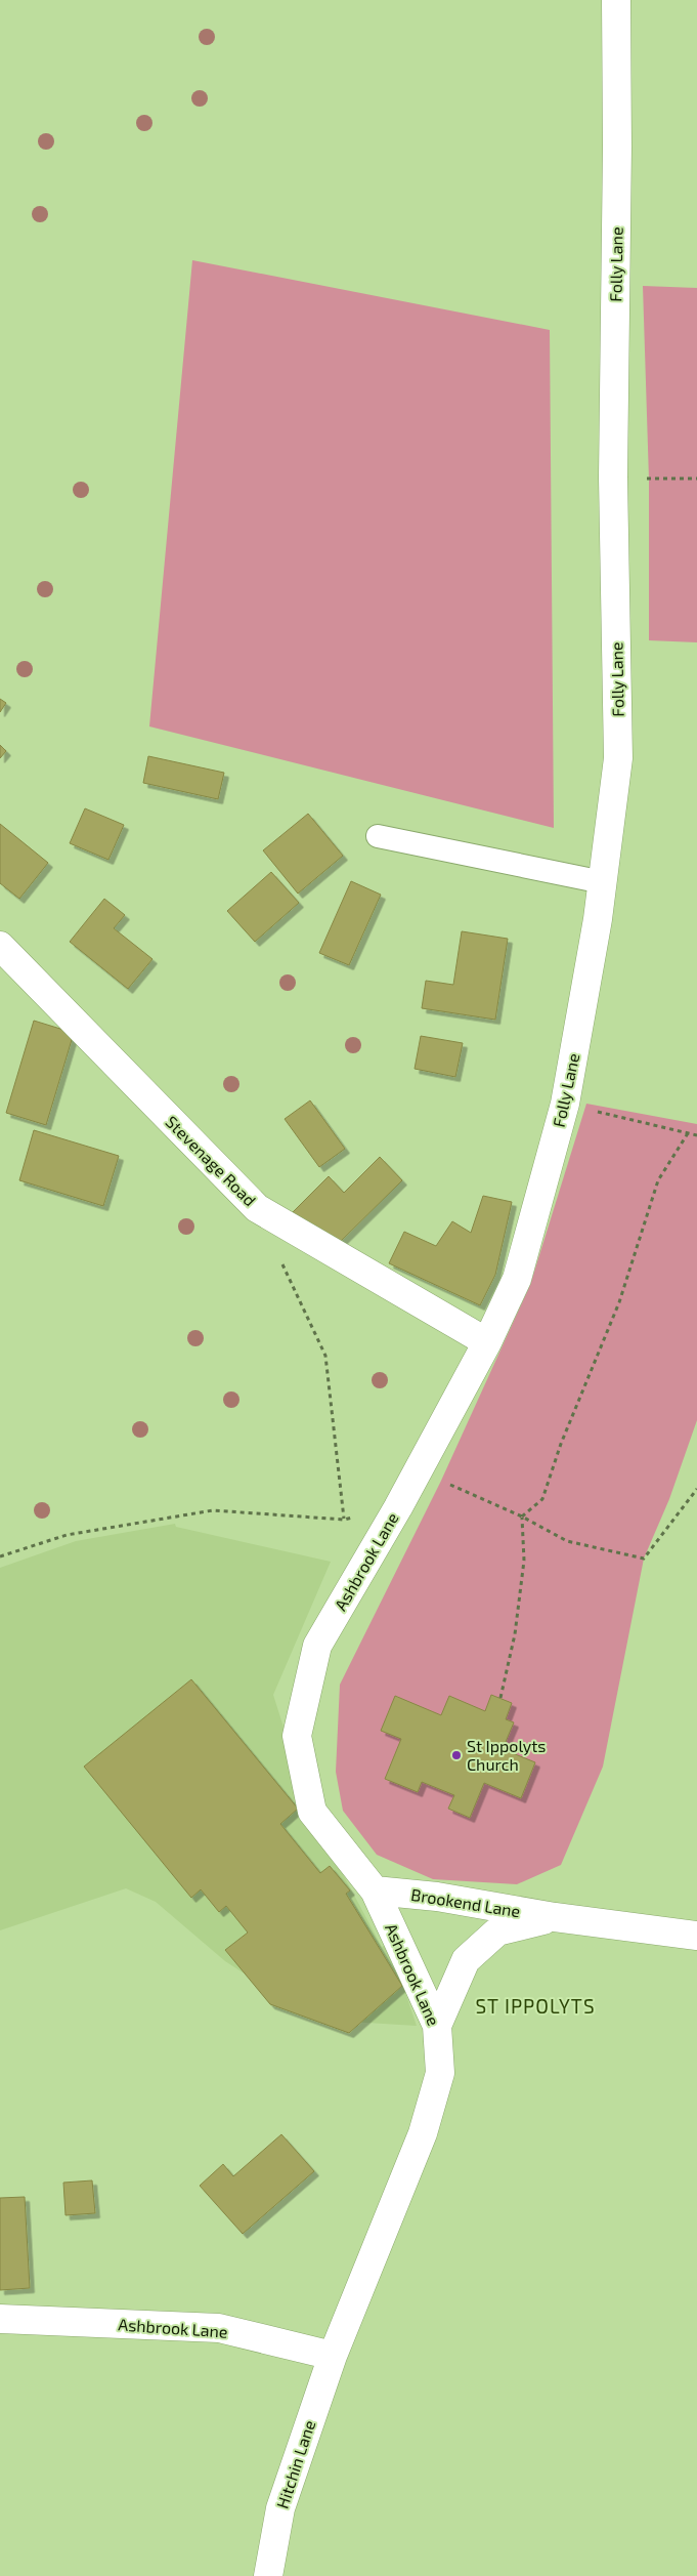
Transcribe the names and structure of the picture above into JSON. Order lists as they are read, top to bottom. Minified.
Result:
{"streets":{"street":["Folly Lane","Stevenage Road","Ashbrook Lane","Brookend Lane","Hitchin Lane"]},"crossings":[["Folly Lane","Stevenage Road"],["Folly Lane","Ashbrook Lane"],["Stevenage Road","Ashbrook Lane"],["Ashbrook Lane","Brookend Lane"],["Ashbrook Lane","Hitchin Lane"]],"districts":["ST IPPOLYTS"],"places":["St Ippolyts Church"]}
